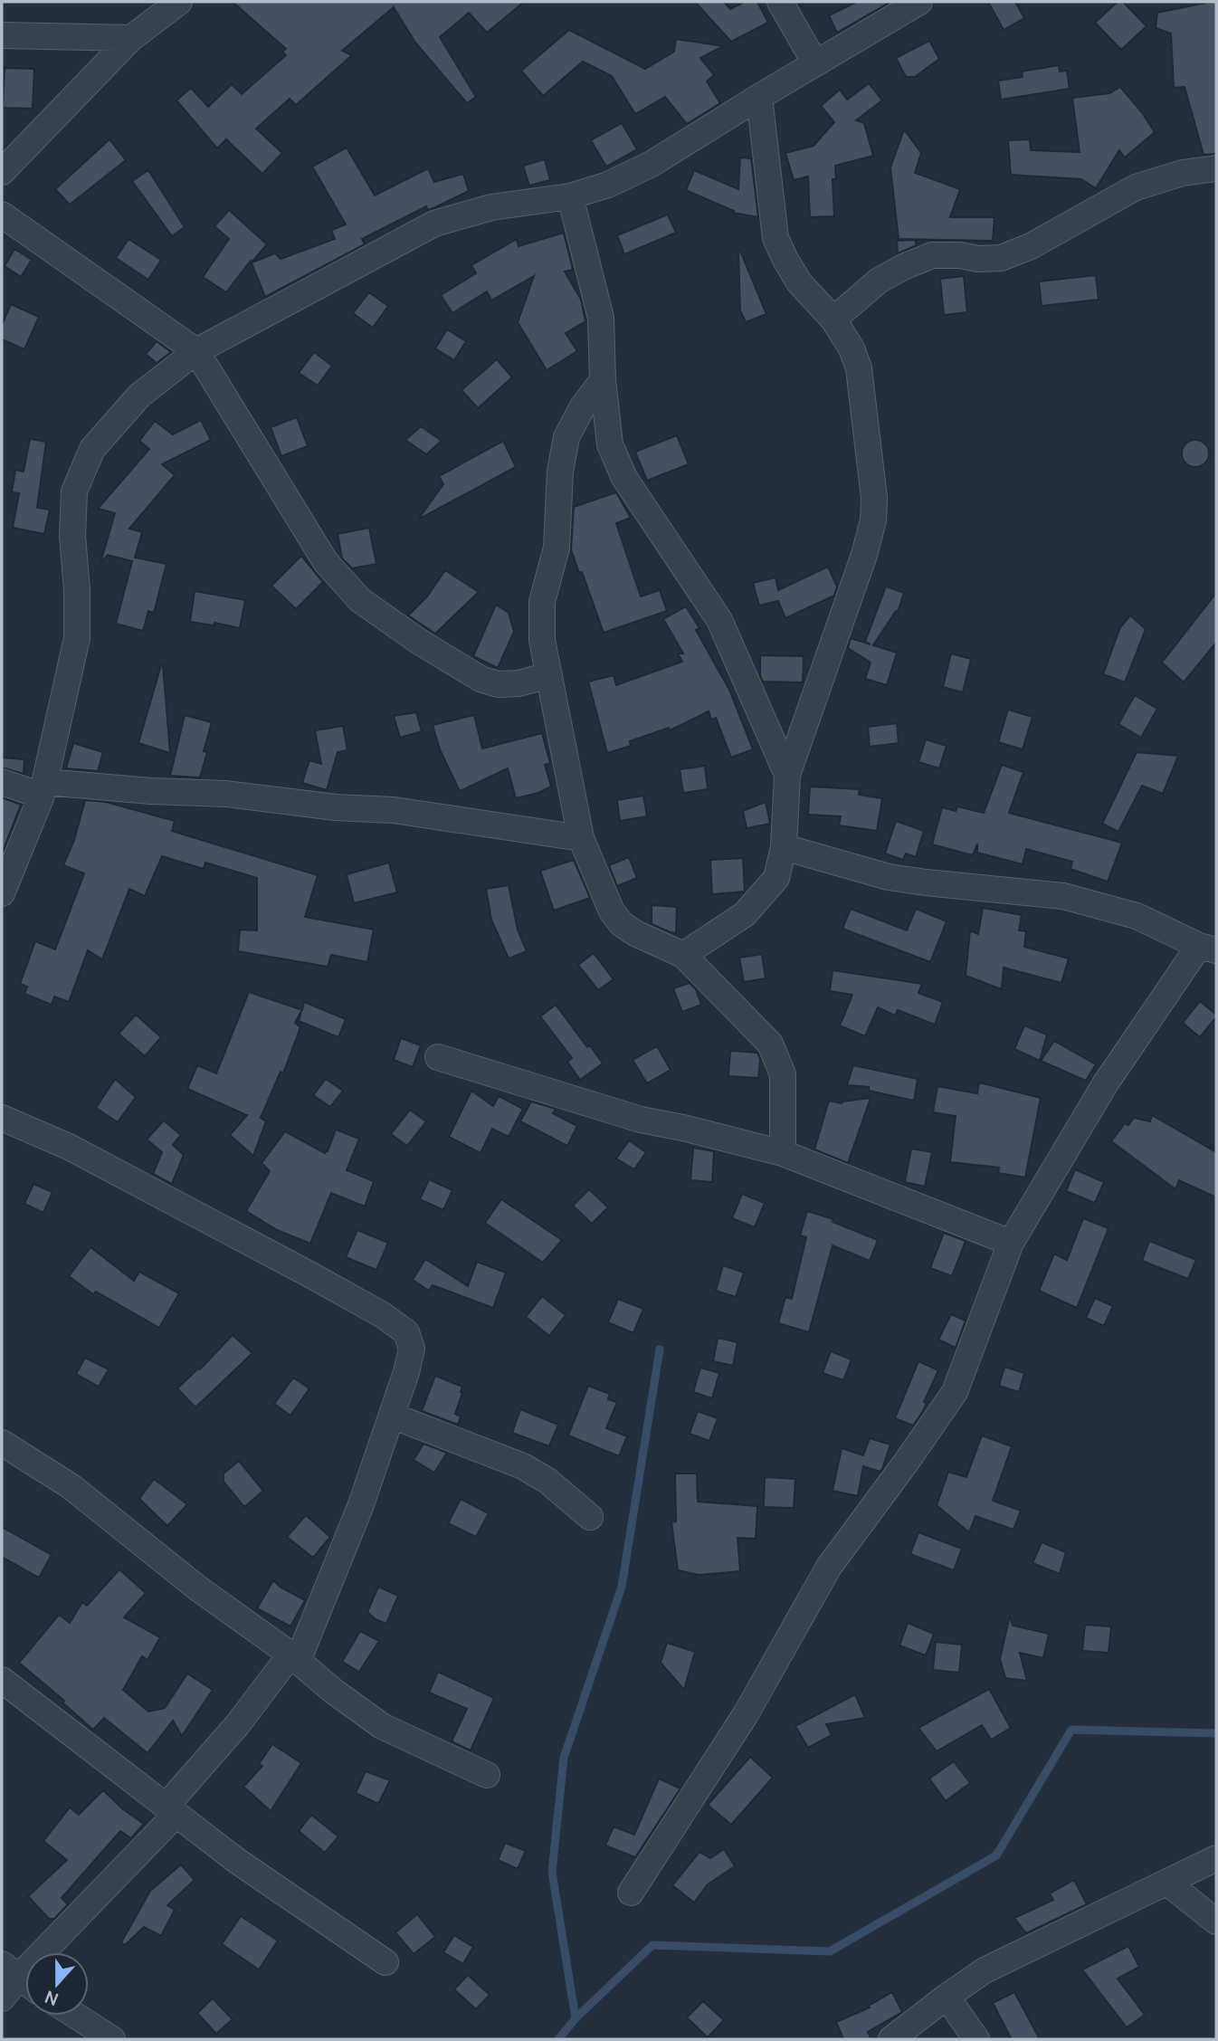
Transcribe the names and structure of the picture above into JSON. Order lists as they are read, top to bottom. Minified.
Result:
{"north":"bottom"}
